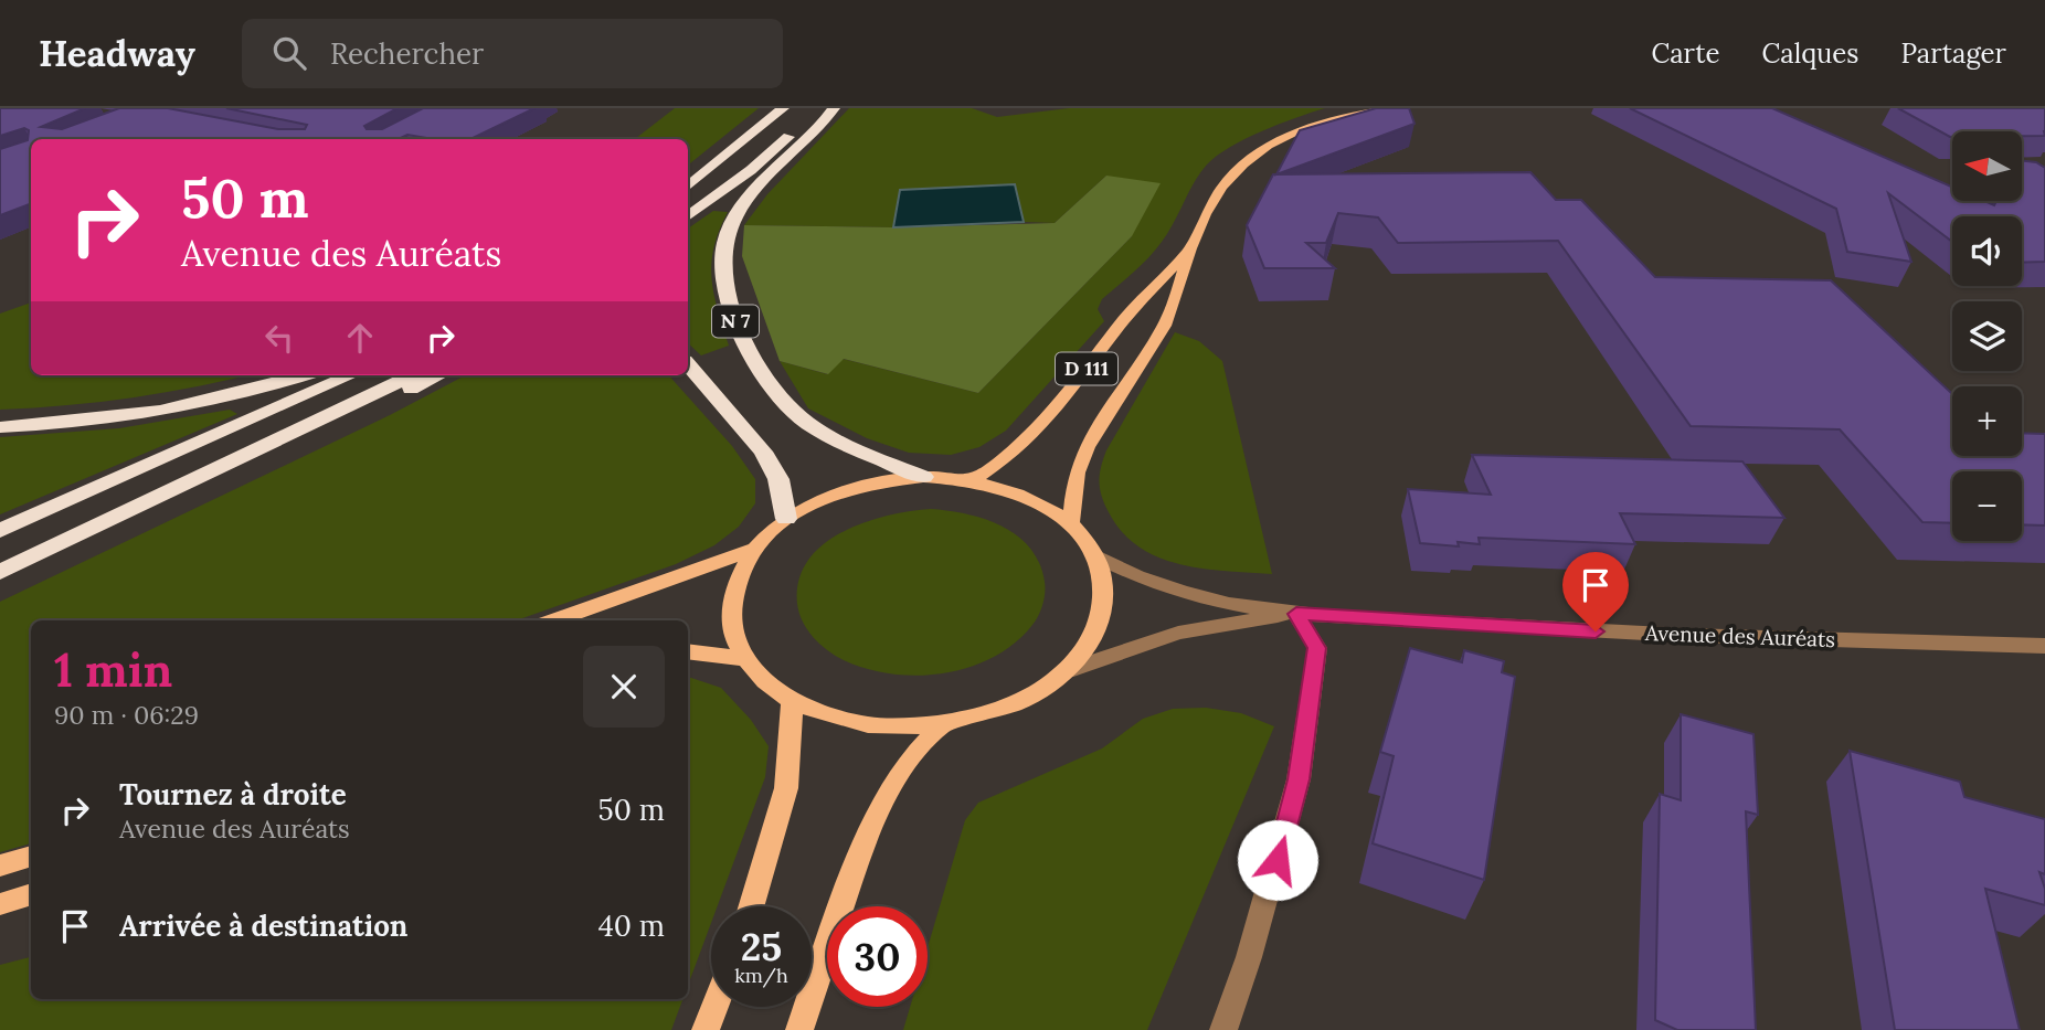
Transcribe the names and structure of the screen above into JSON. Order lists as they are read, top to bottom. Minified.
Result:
{"streets":{"highway":["N 7"],"main road":["D 111"],"street":["Avenue des Auréats"]},"north":"left","page":{"header":"Headway","search":"Rechercher","nav":["Carte","Calques","Partager"],"map_buttons":["+","−"],"turn":["50 m","Avenue des Auréats"],"heading":["1 min","90 m · 06:29"],"list":[{"name":"Tournez à droite","note":"Avenue des Auréats","value":"50 m"},{"name":"Arrivée à destination","value":"40 m"}],"speed":"25 km/h","limit":"30"}}
